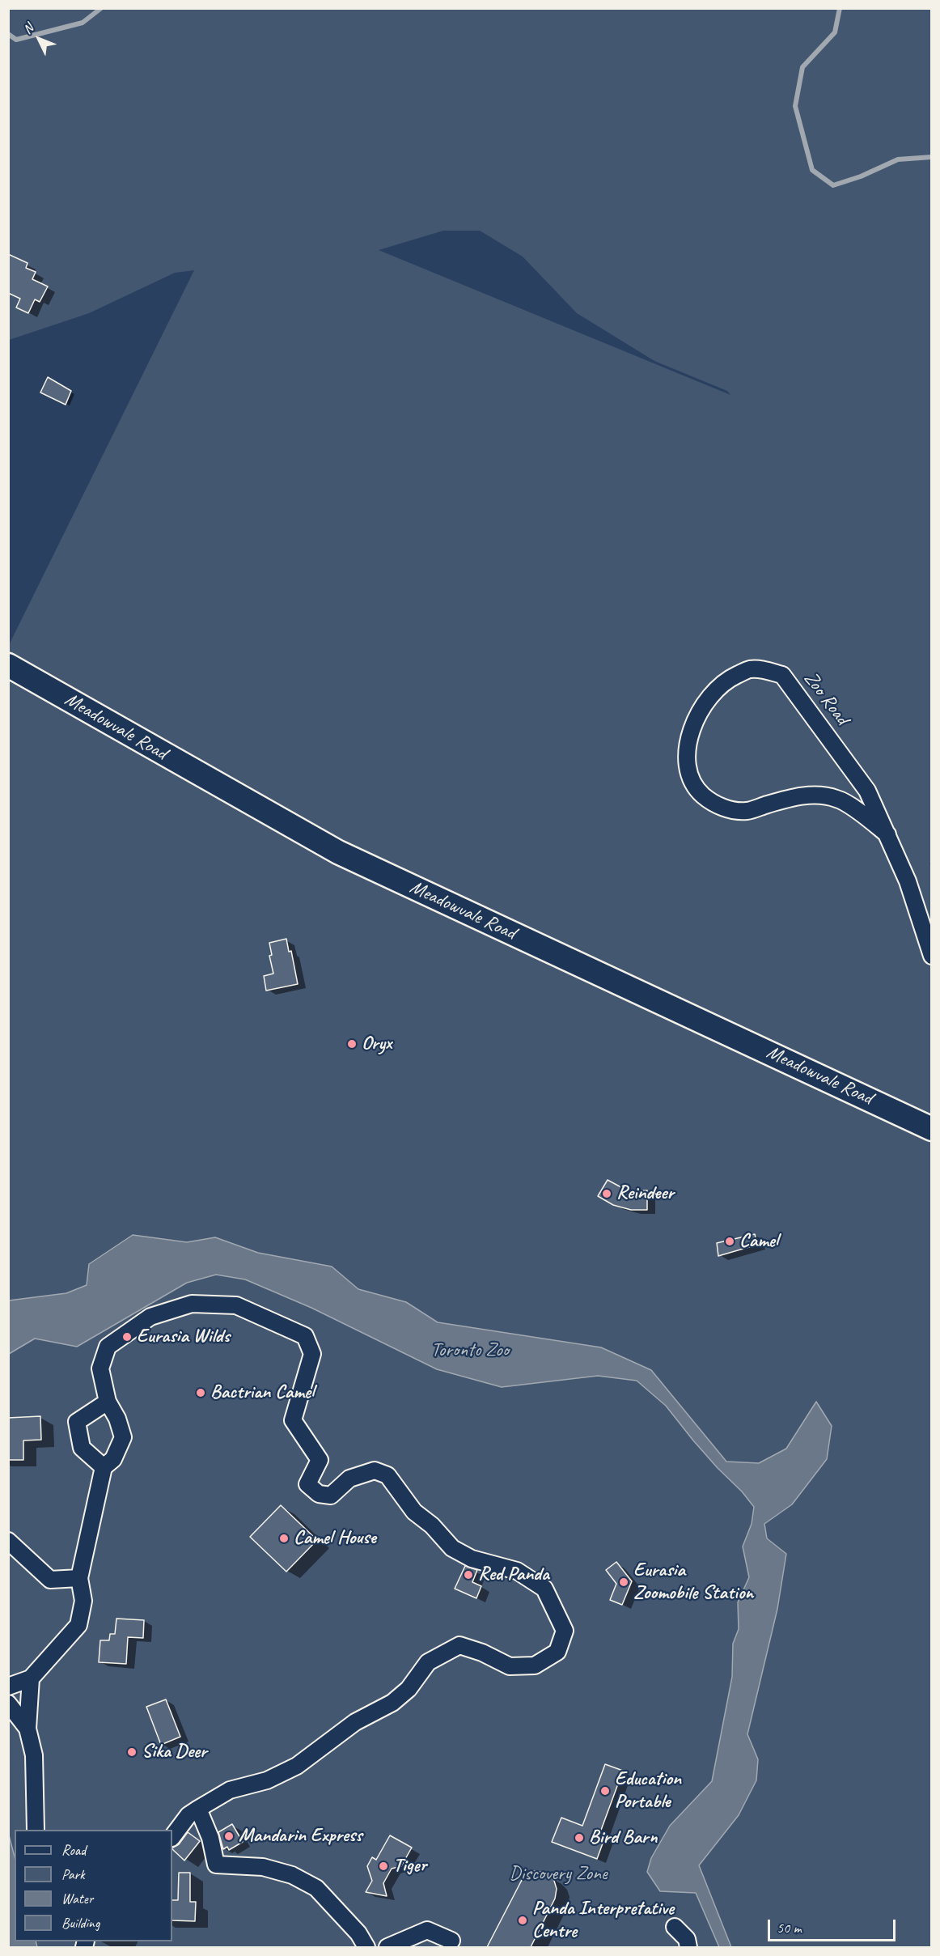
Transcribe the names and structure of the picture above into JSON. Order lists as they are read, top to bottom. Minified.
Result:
{"streets":{"main road":["Meadowvale Road"],"street":["Zoo Road"]},"parks":["Toronto Zoo","Discovery Zone"],"places":["Oryx","Reindeer","Camel","Eurasia Wilds","Bactrian Camel","Camel House","Red Panda","Eurasia Zoomobile Station","Sika Deer","Education Portable","Mandarin Express","Bird Barn","Tiger","Panda Interpretative Centre"],"legend":["Road","Park","Water","Building"],"scale_bar":"50 m","north":"top left"}
